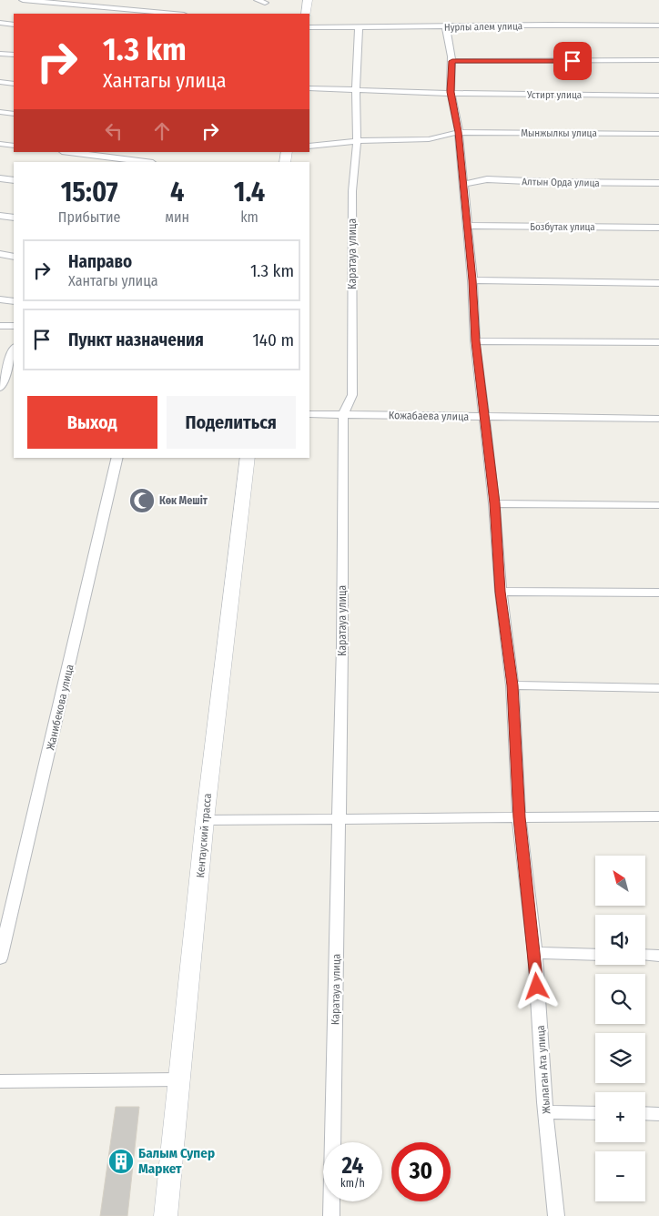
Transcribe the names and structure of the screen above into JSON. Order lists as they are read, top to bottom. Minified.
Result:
{"streets":{"main road":["Кентауский трасса"],"street":["Нурлы алем улица","Устирт улица","Мынжылкы улица","Алтын Орда улица","Бозбутак улица","Каратауа улица","Кожабаева улица","Жанибекова улица","Жылаган Ата улица"]},"crossings":[["Нурлы алем улица","Каратауа улица"],["Нурлы алем улица","Жылаган Ата улица"],["Устирт улица","Каратауа улица"],["Устирт улица","Жылаган Ата улица"],["Мынжылкы улица","Каратауа улица"],["Мынжылкы улица","Жылаган Ата улица"],["Алтын Орда улица","Жылаган Ата улица"],["Бозбутак улица","Жылаган Ата улица"],["Каратауа улица","Кожабаева улица"],["Кожабаева улица","Жылаган Ата улица"]],"places":{"mosque":["Көк Мешіт"],"building":["Балым Супер Маркет"]},"north":"top left","page":{"turn":["1.3 km","Хантагы улица"],"eta":["15:07","Прибытие","4","мин","1.4","km"],"list":[{"name":"Направо","note":"Хантагы улица","value":"1.3 km"},{"name":"Пункт назначения","value":"140 m"}],"buttons":["Выход","Поделиться"],"map_buttons":["+","−"],"speed":"24 km/h","limit":"30"}}
